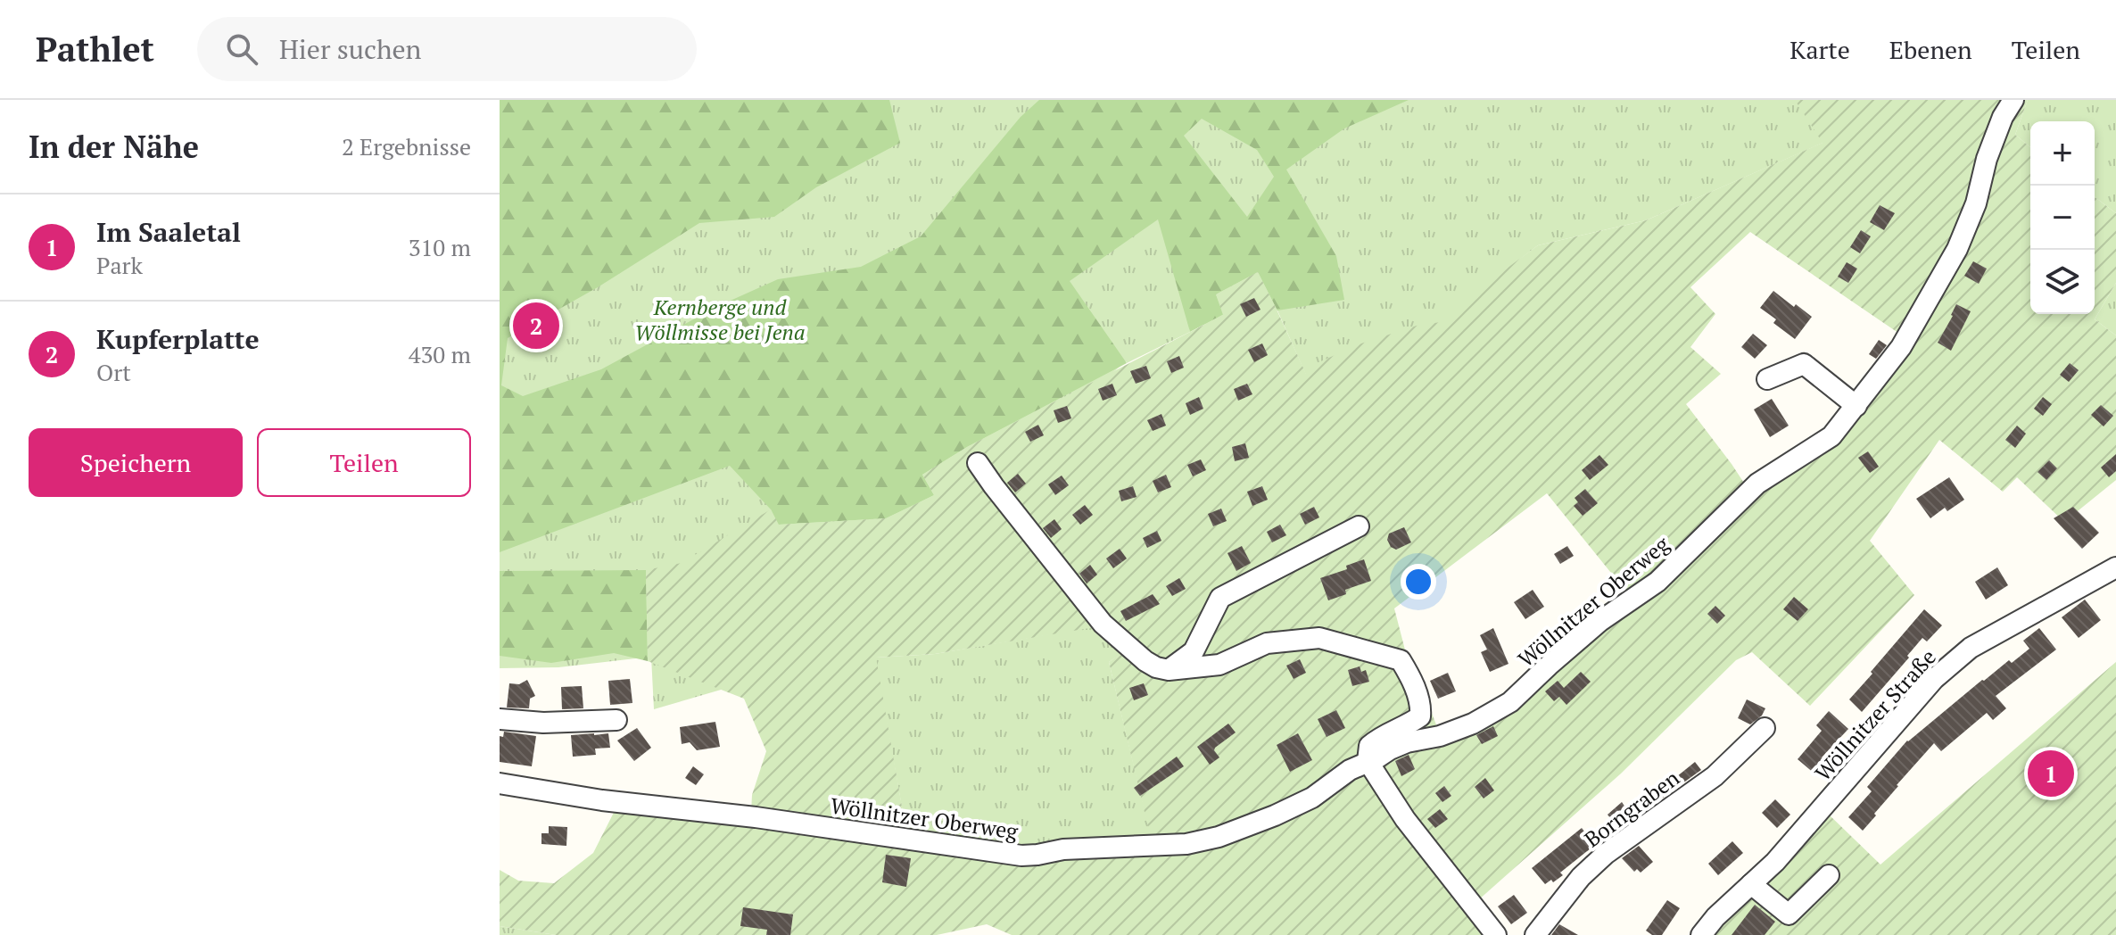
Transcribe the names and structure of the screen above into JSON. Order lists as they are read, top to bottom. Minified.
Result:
{"streets":{"street":["Wöllnitzer Oberweg","Wöllnitzer Straße","Borngraben"]},"parks":["Kernberge und Wöllmisse bei Jena"],"page":{"header":"Pathlet","search":"Hier suchen","nav":["Karte","Ebenen","Teilen"],"heading":["In der Nähe","2 Ergebnisse"],"map_buttons":["+","−"],"list":[{"mark":"1","name":"Im Saaletal","note":"Park","value":"310 m"},{"mark":"2","name":"Kupferplatte","note":"Ort","value":"430 m"}],"pins":["2","1"],"buttons":["Speichern","Teilen"]}}
